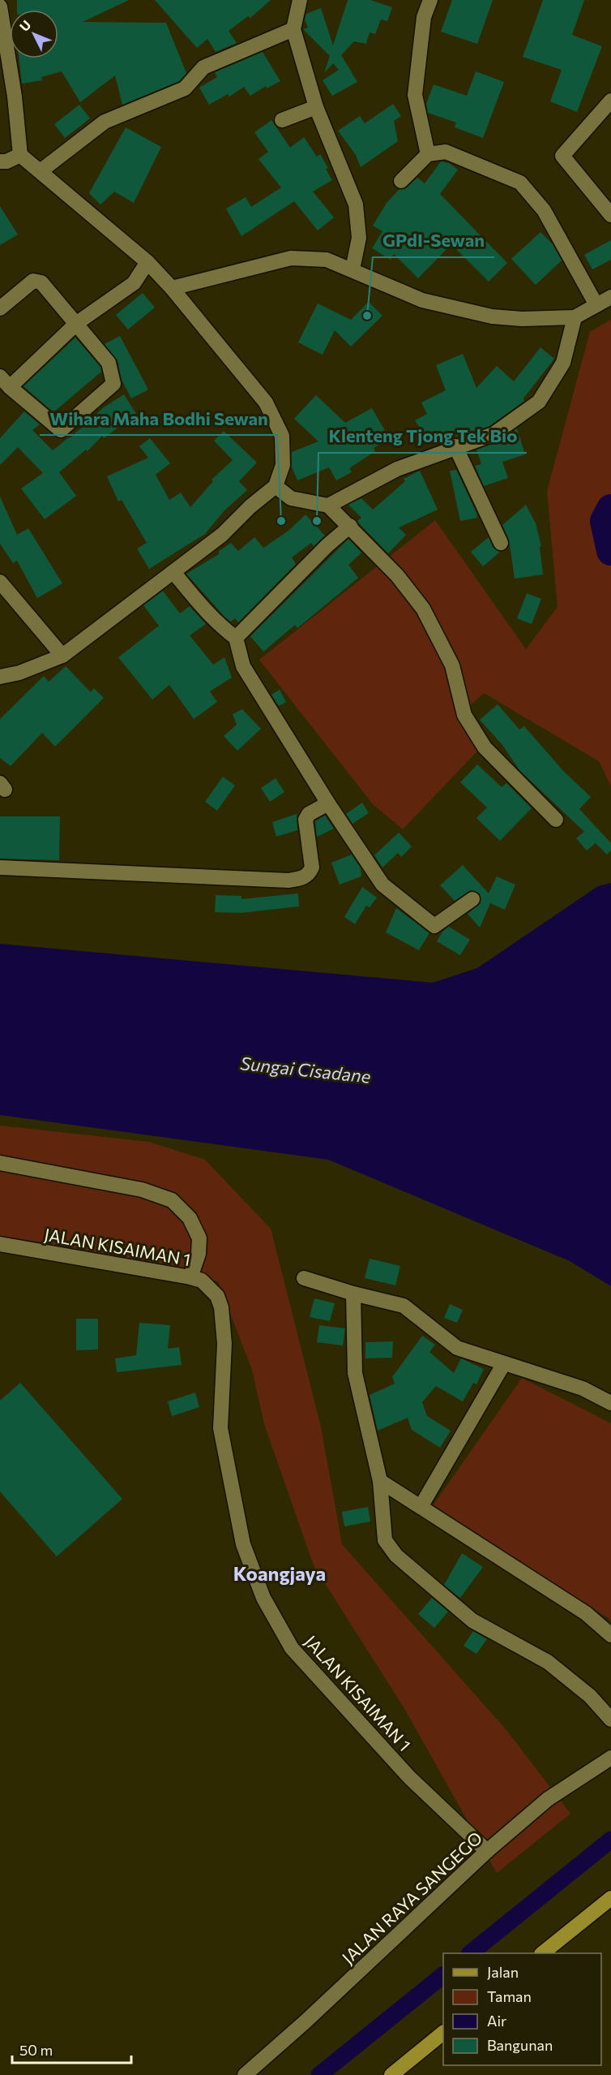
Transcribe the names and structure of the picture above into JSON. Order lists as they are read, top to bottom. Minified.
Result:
{"streets":{"street":["JALAN KISAIMAN 1","JALAN RAYA SANGEGO"]},"crossings":[["JALAN KISAIMAN 1","JALAN RAYA SANGEGO"]],"districts":["Koangjaya"],"water":["Sungai Cisadane"],"places":["GPdI-Sewan","Wihara Maha Bodhi Sewan","Klenteng Tjong Tek Bio"],"legend":["Jalan","Taman","Air","Bangunan"],"scale_bar":"50 m","north":"top left"}
